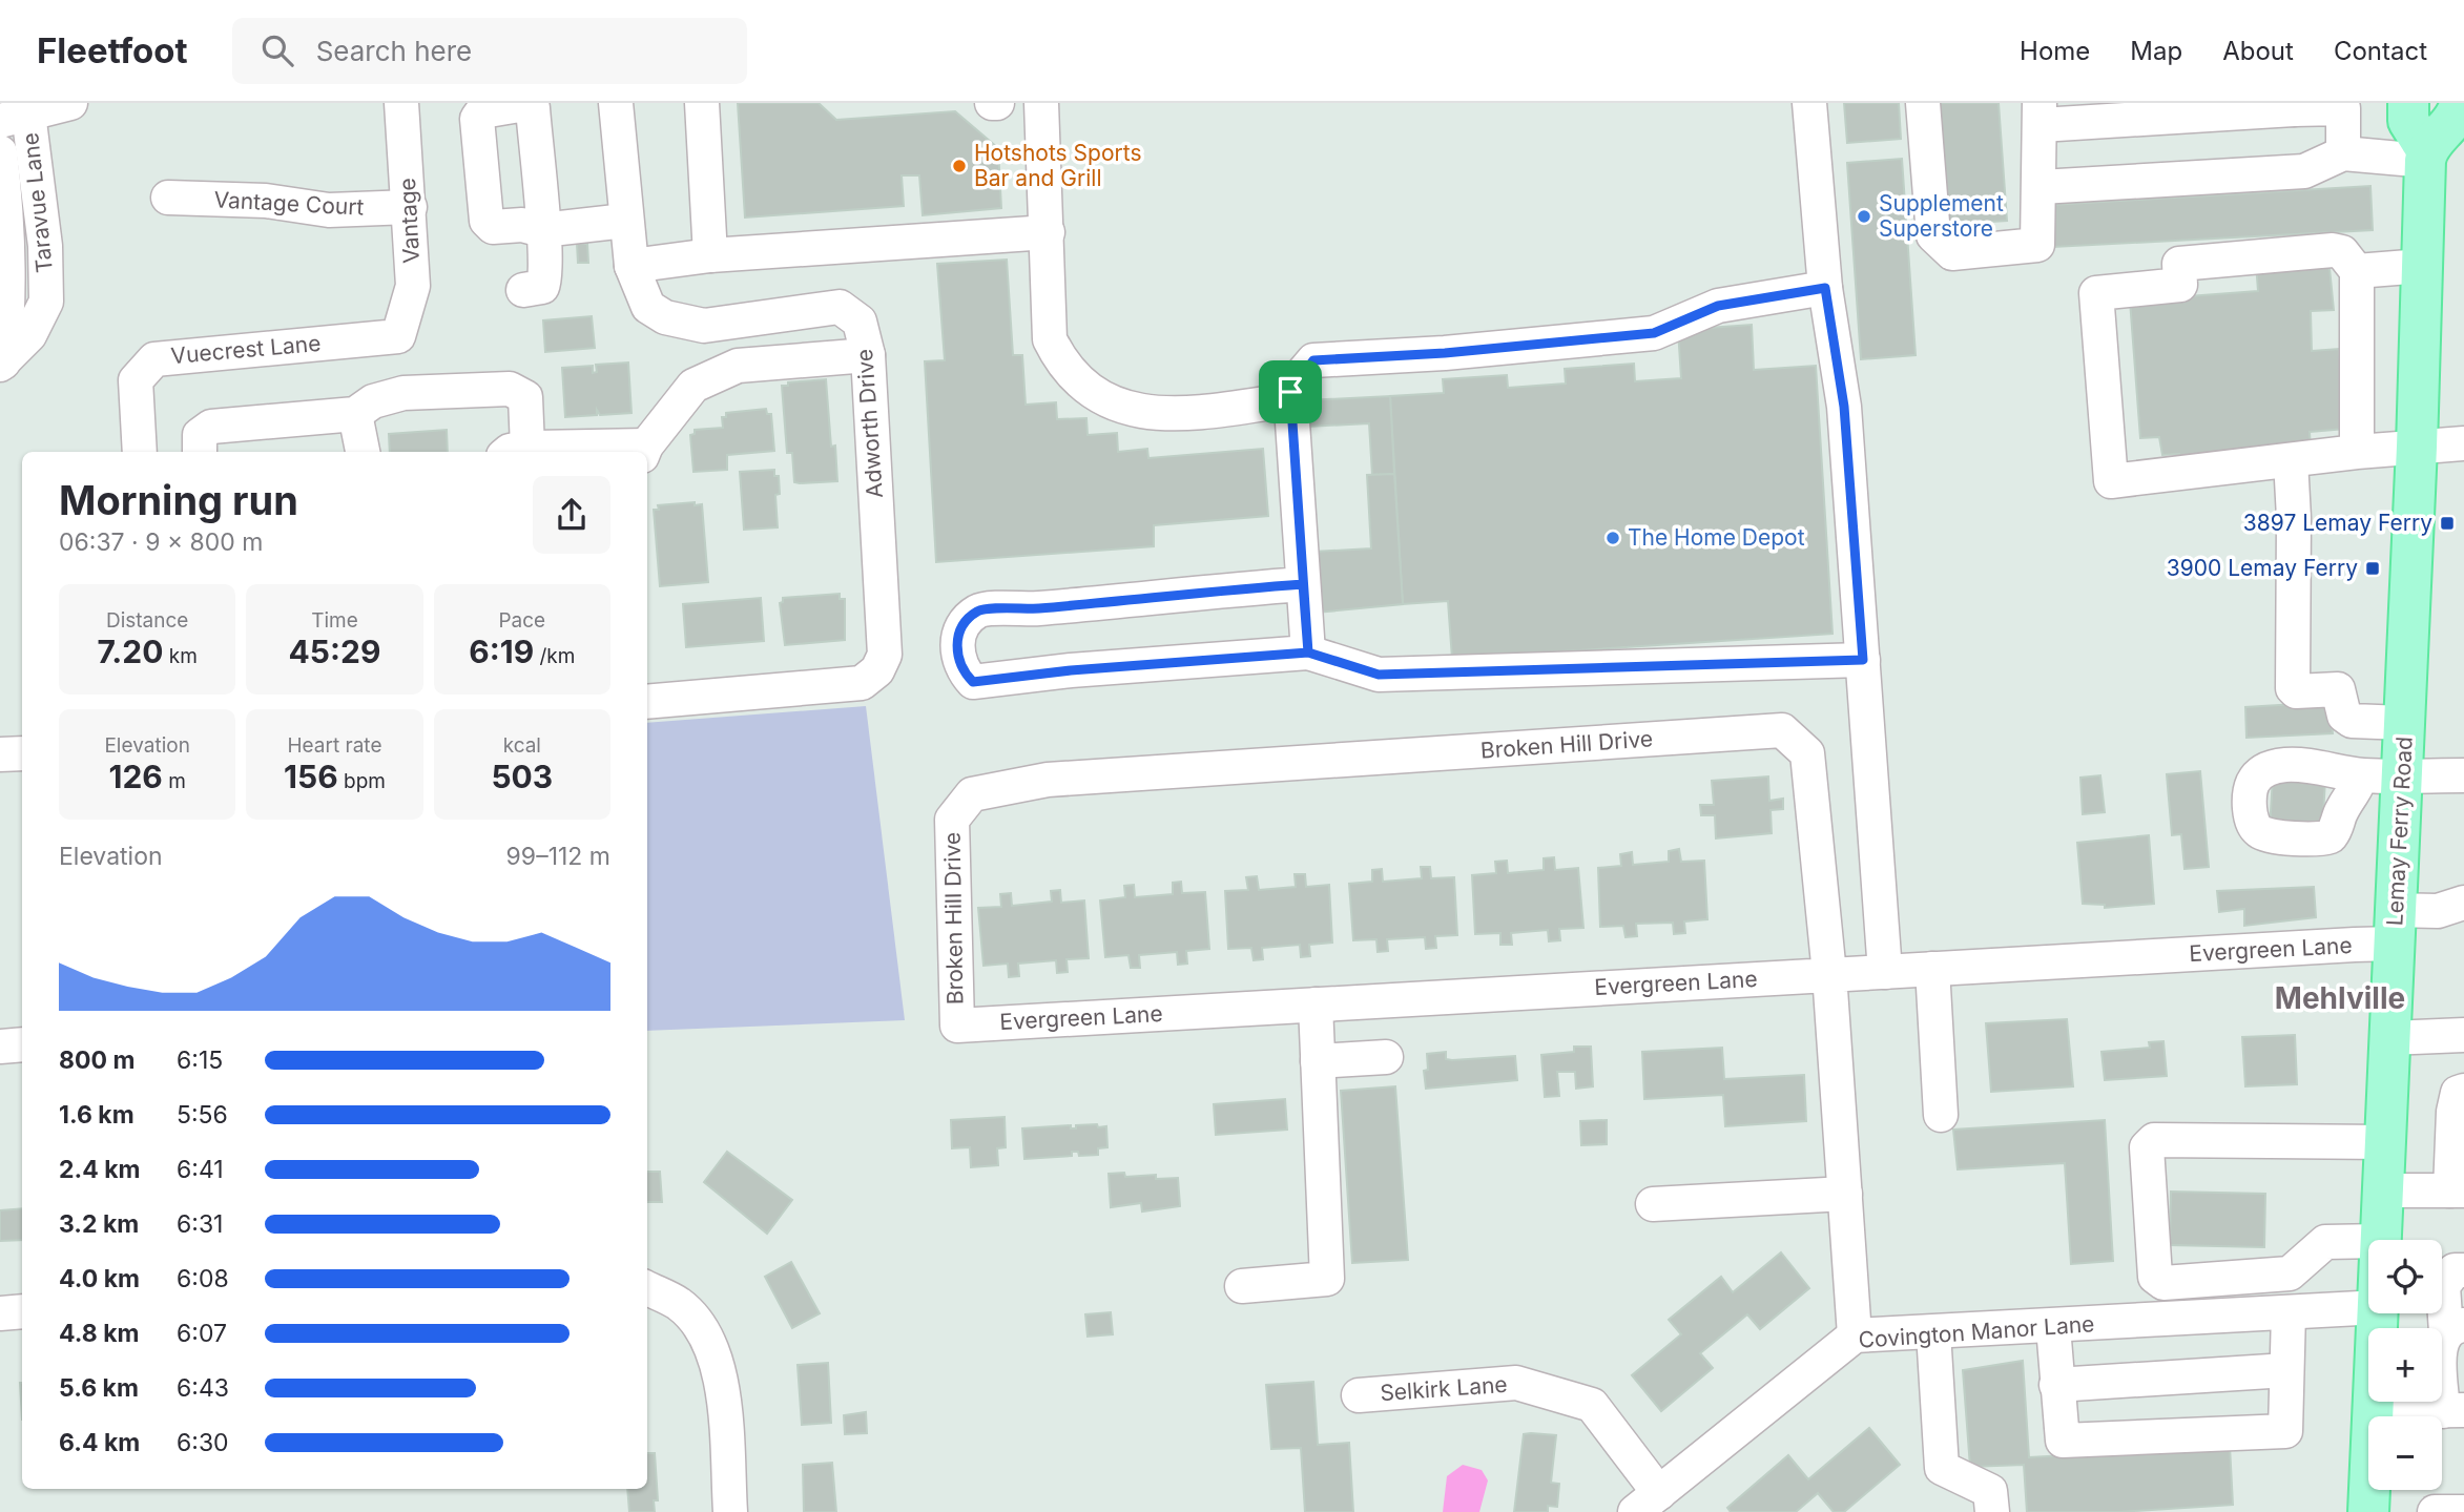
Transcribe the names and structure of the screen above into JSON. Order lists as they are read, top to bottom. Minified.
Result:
{"streets":{"main road":["Lemay Ferry Road"],"street":["Taravue Lane","Vantage Court","Vantage","Vuecrest Lane","Adworth Drive","Broken Hill Drive","Evergreen Lane","Covington Manor Lane","Selkirk Lane"]},"crossings":[["Vantage Court","Vantage"],["Vantage","Vuecrest Lane"],["Broken Hill Drive","Evergreen Lane"],["Broken Hill Drive","Covington Manor Lane"],["Lemay Ferry Road","Evergreen Lane"],["Covington Manor Lane","Selkirk Lane"]],"districts":["Mehlville"],"places":{"other":["Hotshots Sports Bar and Grill","Supplement Superstore","The Home Depot"],"transit":["3897 Lemay Ferry","3900 Lemay Ferry"]},"page":{"header":"Fleetfoot","search":"Search here","nav":["Home","Map","About","Contact"],"heading":["Morning run","06:37 · 9 × 800 m"],"stats":[["Distance","7.20 km"],["Time","45:29"],["Pace","6:19 /km"],["Elevation","126 m"],["Heart rate","156 bpm"],["kcal","503"]],"chart":["Elevation","99–112 m"],"list":[{"name":"800 m","note":"6:15"},{"name":"1.6 km","note":"5:56"},{"name":"2.4 km","note":"6:41"},{"name":"3.2 km","note":"6:31"},{"name":"4.0 km","note":"6:08"},{"name":"4.8 km","note":"6:07"},{"name":"5.6 km","note":"6:43"},{"name":"6.4 km","note":"6:30"}],"map_buttons":["+","−"]}}
